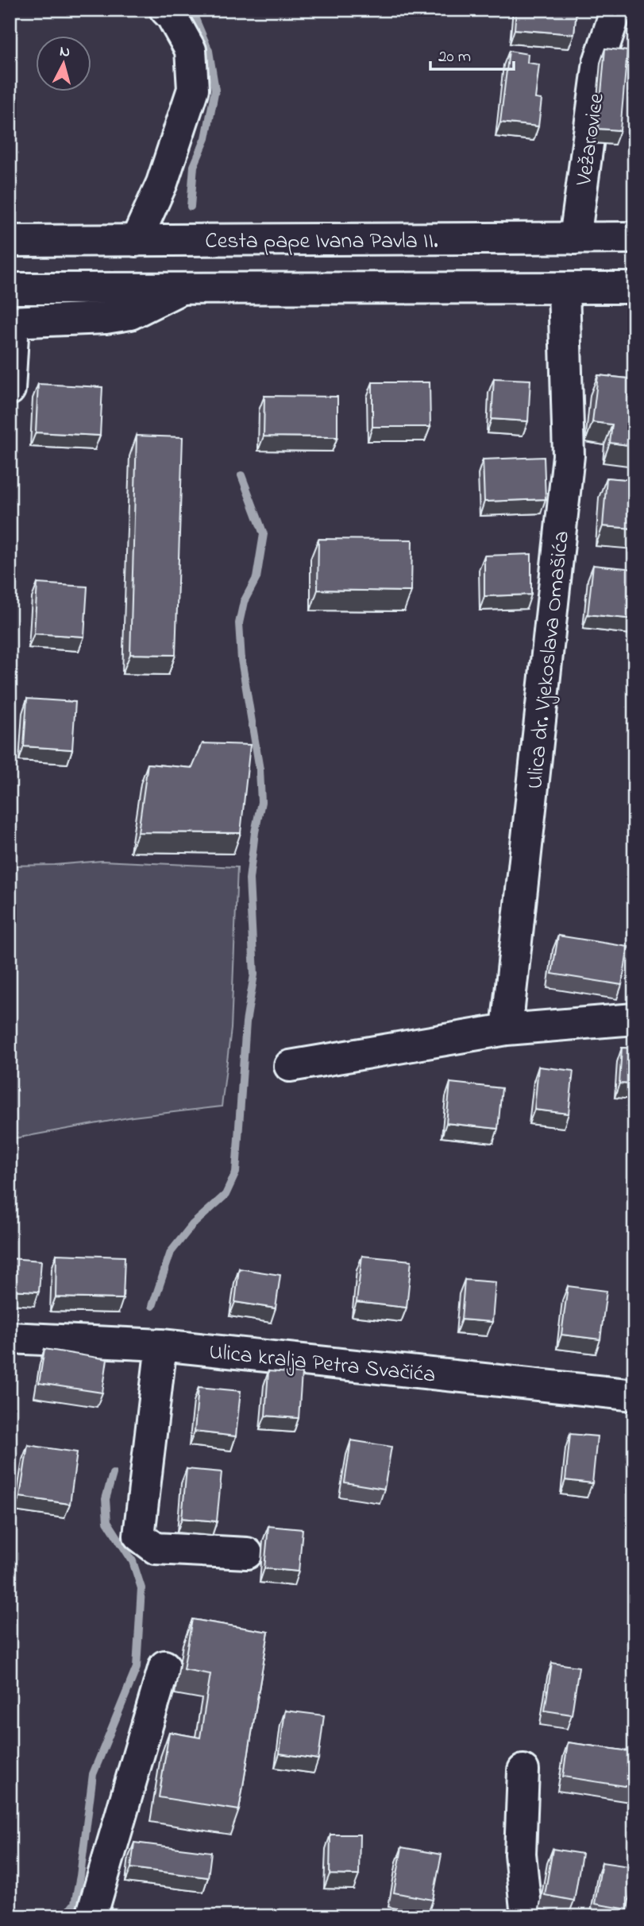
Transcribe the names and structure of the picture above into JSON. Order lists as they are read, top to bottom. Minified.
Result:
{"streets":{"street":["Vežarovice","Cesta pape Ivana Pavla II.","Ulica dr. Vjekoslava Omašića","Ulica kralja Petra Svačića"]},"crossings":[["Vežarovice","Cesta pape Ivana Pavla II."]],"scale_bar":"20 m","north":"top"}
